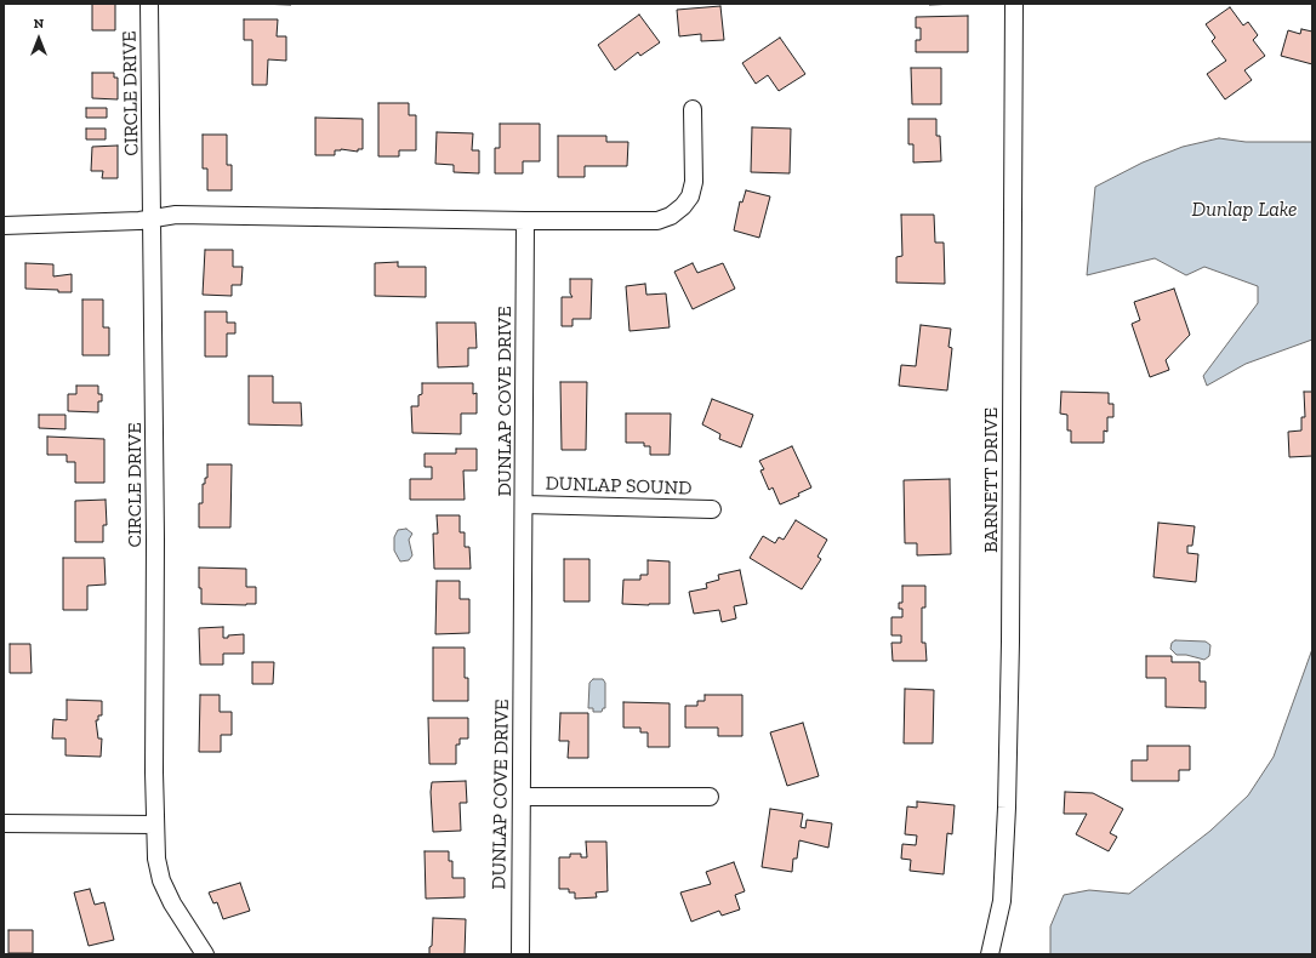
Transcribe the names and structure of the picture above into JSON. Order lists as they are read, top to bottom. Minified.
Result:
{"streets":{"street":["CIRCLE DRIVE","DUNLAP COVE DRIVE","BARNETT DRIVE","DUNLAP SOUND"]},"crossings":[["DUNLAP COVE DRIVE","DUNLAP SOUND"]],"water":["Dunlap Lake"],"north":"top"}
